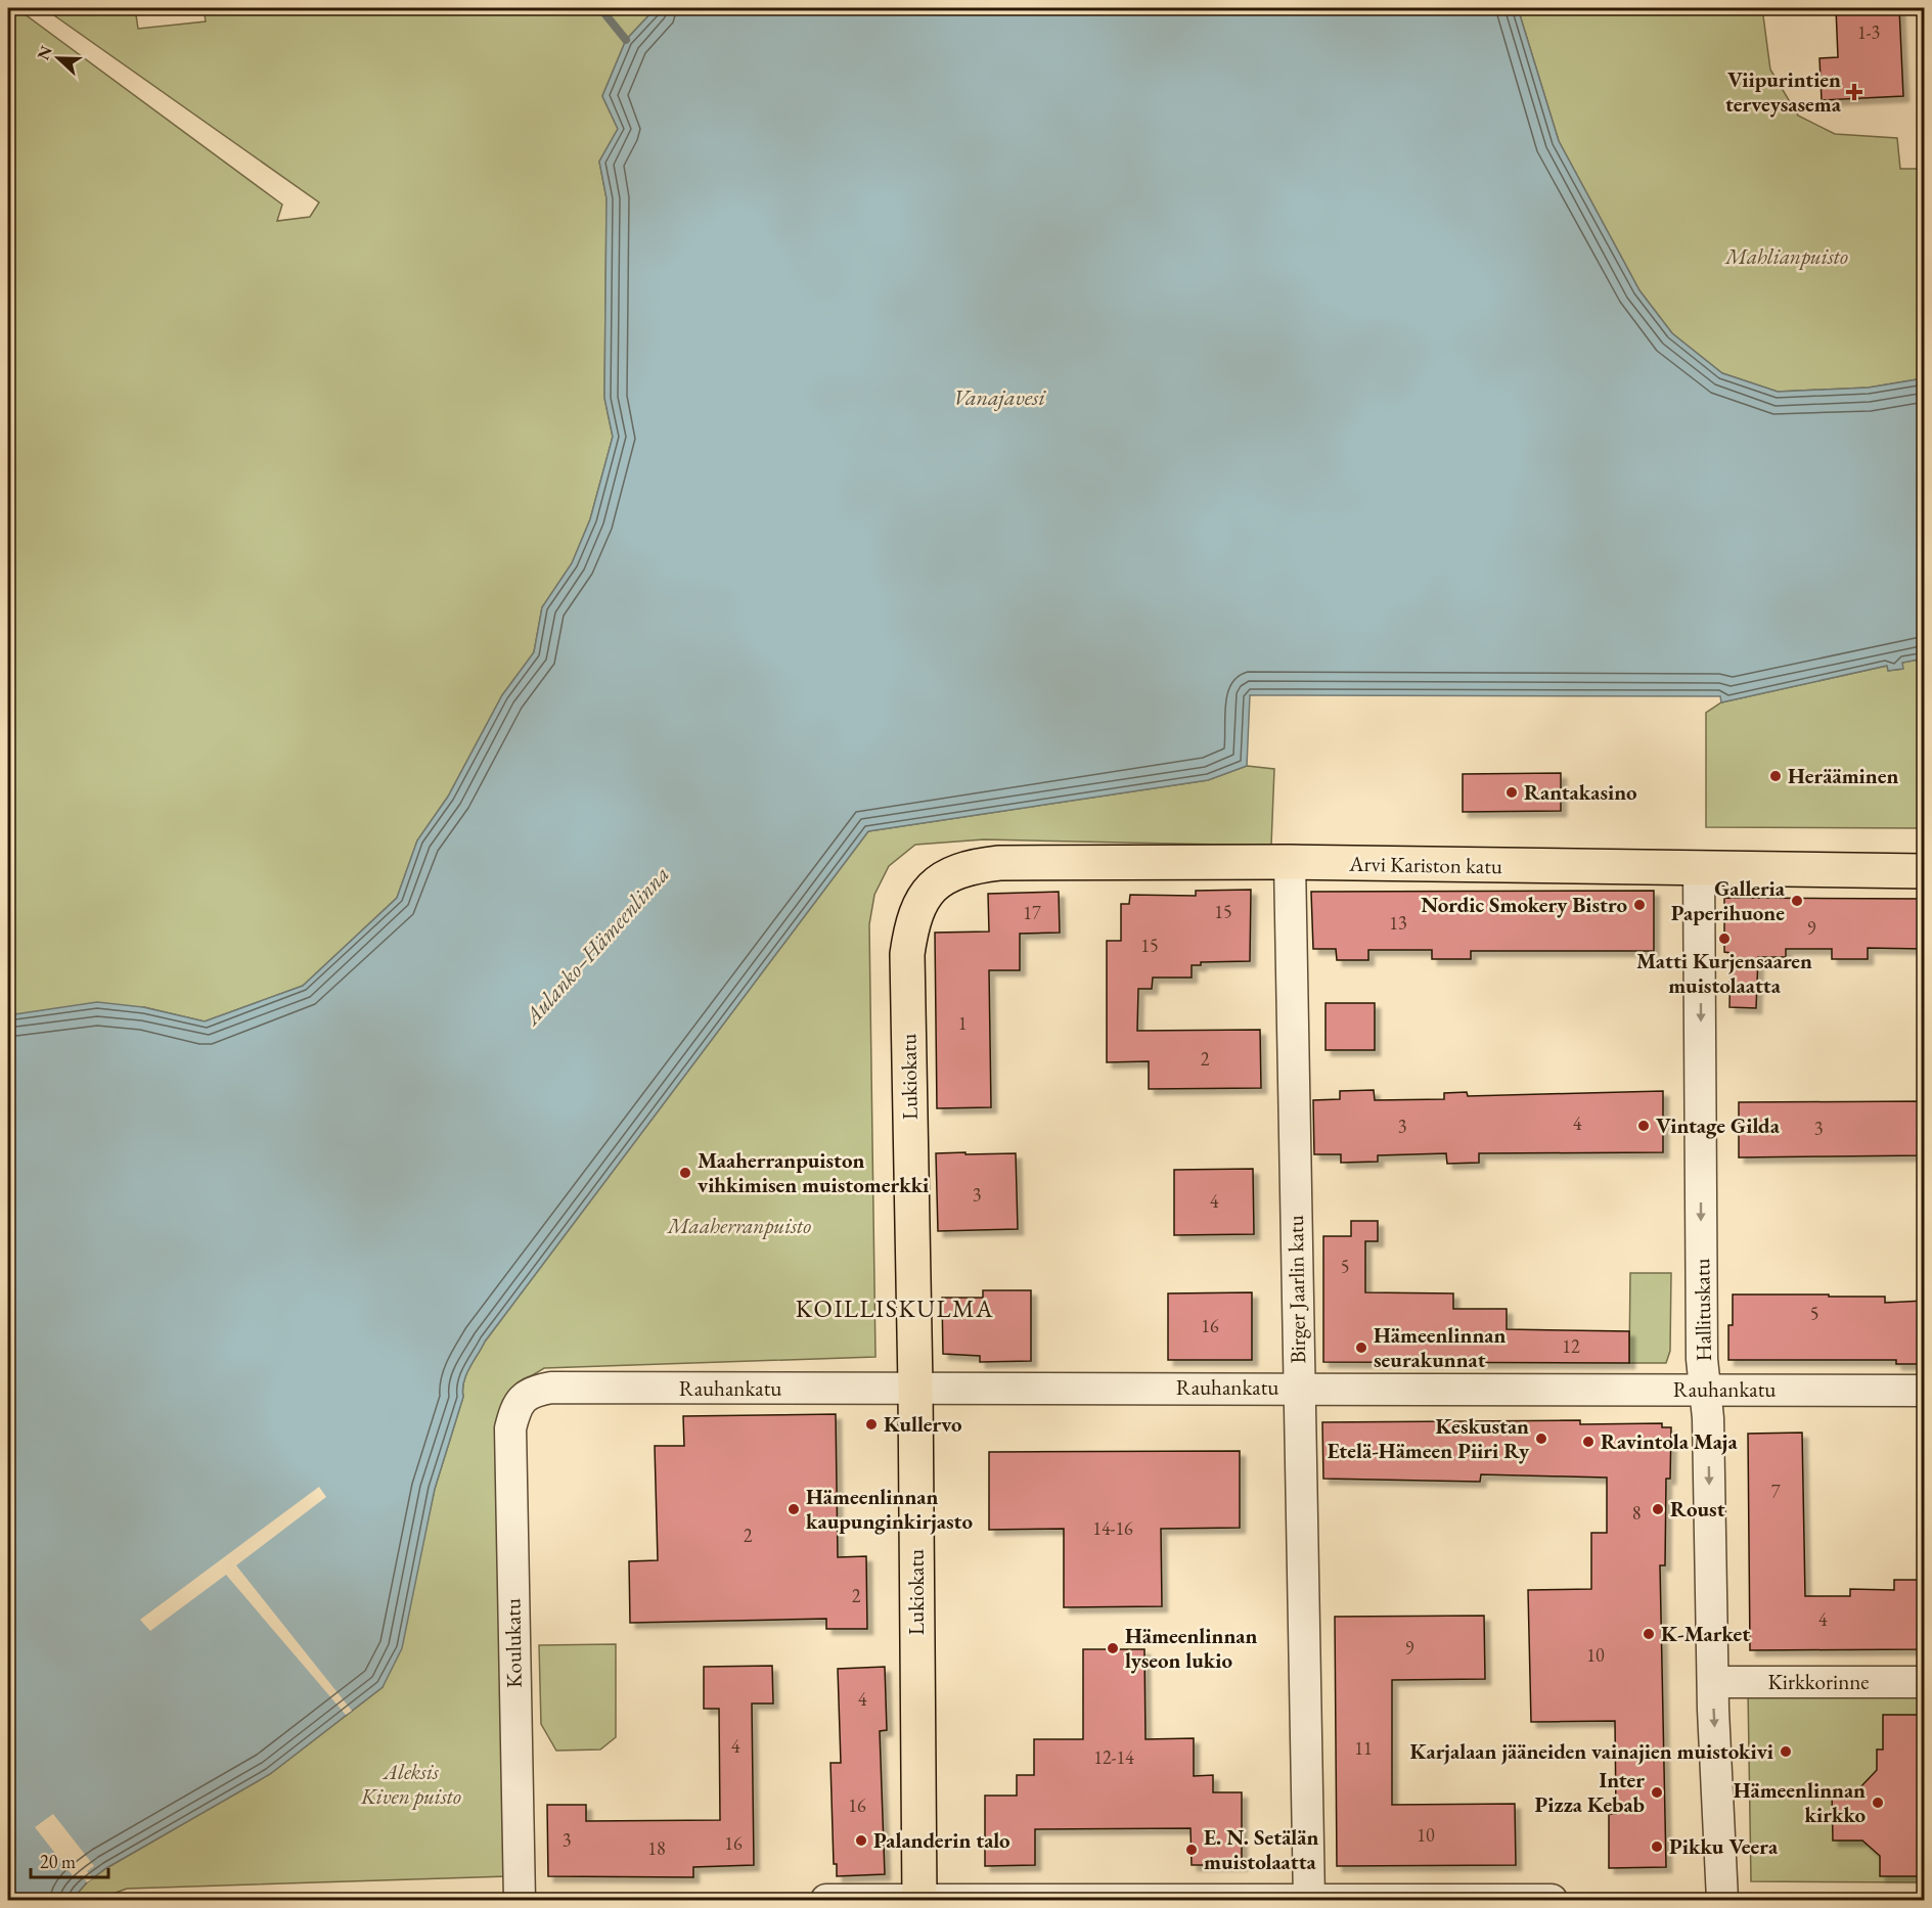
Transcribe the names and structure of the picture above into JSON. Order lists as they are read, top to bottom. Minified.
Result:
{"streets":{"main road":["Arvi Kariston katu","Lukiokatu"],"street":["Birger Jaarlin katu","Hallituskatu","Rauhankatu","Koulukatu","Kirkkorinne"]},"crossings":[["Arvi Kariston katu","Lukiokatu"],["Arvi Kariston katu","Birger Jaarlin katu"],["Arvi Kariston katu","Hallituskatu"],["Lukiokatu","Rauhankatu"],["Birger Jaarlin katu","Rauhankatu"],["Hallituskatu","Rauhankatu"],["Hallituskatu","Kirkkorinne"],["Rauhankatu","Koulukatu"]],"one_way":["Hallituskatu"],"districts":["KOILLISKULMA"],"water":["Vanajavesi","Aulanko–Hämeenlinna"],"parks":["Mahlianpuisto","Maaherranpuisto","Aleksis Kiven puisto"],"places":{"health":["Viipurintien terveysasema"],"other":["Herääminen","Rantakasino","Galleria Paperihuone","Nordic Smokery Bistro","Matti Kurjensaaren muistolaatta","Vintage Gilda","Maaherranpuiston vihkimisen muistomerkki","Hämeenlinnan seurakunnat","Kullervo","Keskustan Etelä-Hämeen Piiri Ry","Ravintola Maja","Hämeenlinnan kaupunginkirjasto","Roust","K-Market","Hämeenlinnan lyseon lukio","Karjalaan jääneiden vainajien muistokivi","Inter Pizza Kebab","Hämeenlinnan kirkko","Palanderin talo","Pikku Veera","E. N. Setälän muistolaatta"]},"house_numbers":["1-3","15","17","13","9","15","1","2","4","3","3","3","4","5","5","16","12","7","8","14-16","2","2","4","9","10","4","4","11","12-14","16","10","3","16","18"],"scale_bar":"20 m","north":"left"}
